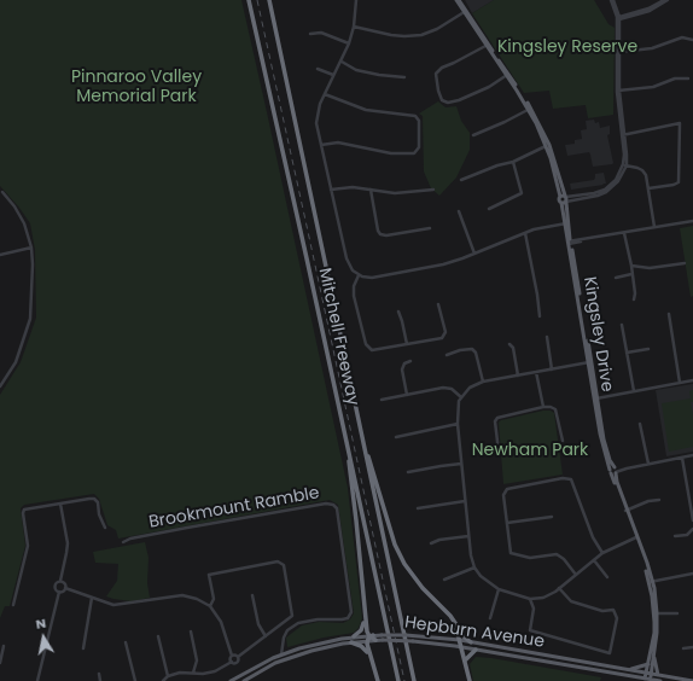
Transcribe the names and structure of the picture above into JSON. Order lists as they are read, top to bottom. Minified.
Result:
{"streets":{"highway":["Mitchell Freeway"],"main road":["Kingsley Drive","Hepburn Avenue"],"street":["Brookmount Ramble"]},"crossings":[["Kingsley Drive","Hepburn Avenue"],["Brookmount Ramble","Hepburn Avenue"]],"parks":["Kingsley Reserve","Pinnaroo Valley Memorial Park","Newham Park"],"north":"top"}
